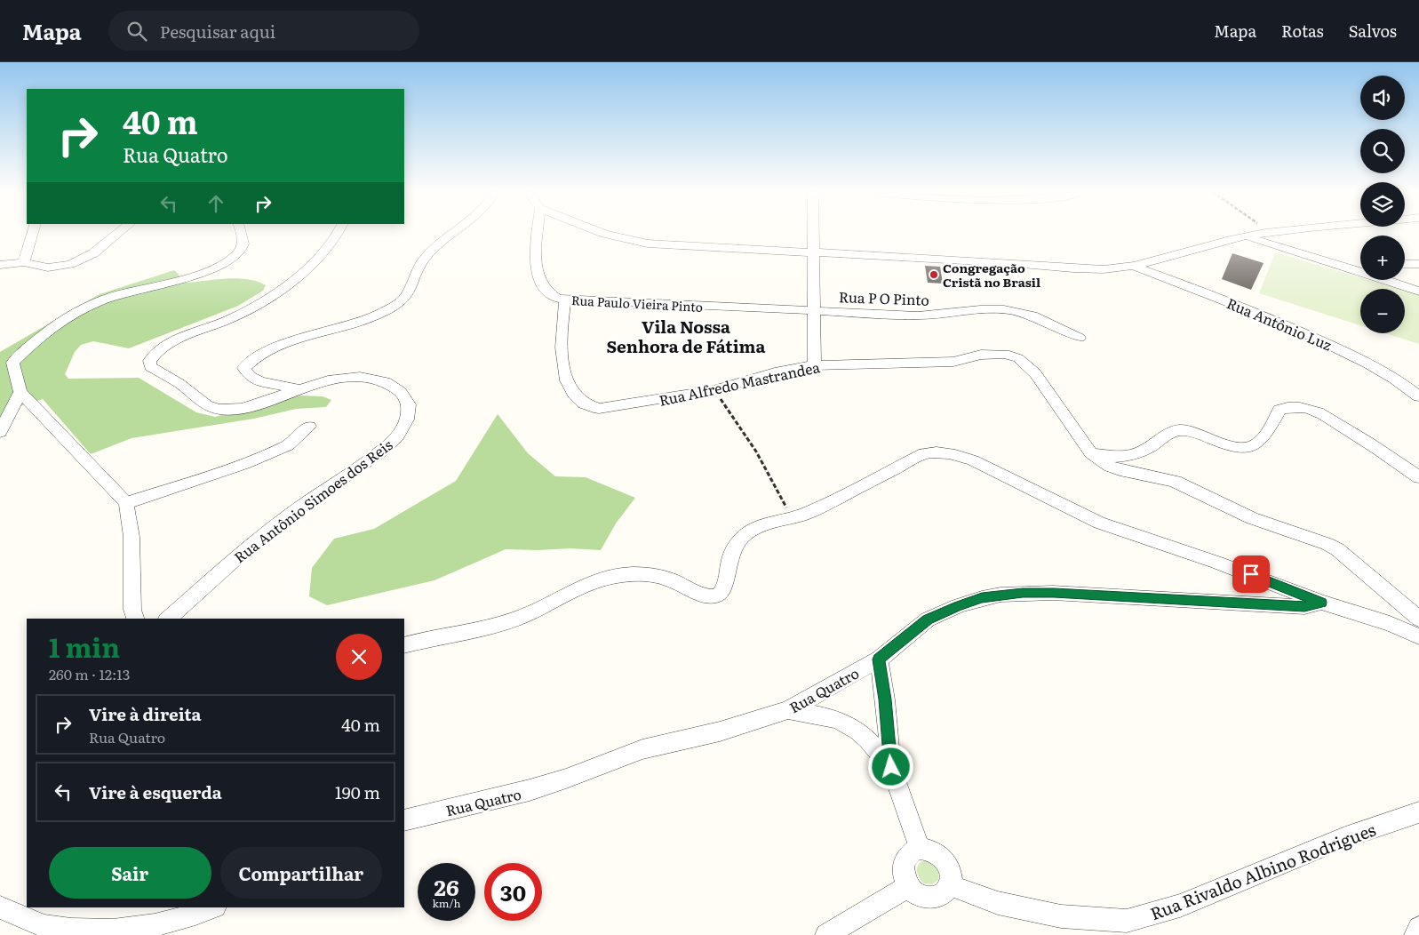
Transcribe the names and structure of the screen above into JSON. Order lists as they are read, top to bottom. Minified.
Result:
{"streets":{"street":["Rua P O Pinto","Rua Paulo Vieira Pinto","Rua Antônio Luz","Rua Alfredo Mastrandea","Rua Antônio Simoes dos Reis","Rua Quatro","Rua Rivaldo Albino Rodrigues"]},"crossings":[["Rua P O Pinto","Rua Paulo Vieira Pinto"],["Rua Paulo Vieira Pinto","Rua Alfredo Mastrandea"]],"districts":["Vila Nossa Senhora de Fátima"],"places":["Congregação Cristã no Brasil"],"page":{"header":"Mapa","search":"Pesquisar aqui","nav":["Mapa","Rotas","Salvos"],"map_buttons":["+","−"],"turn":["40 m","Rua Quatro"],"heading":["1 min","260 m · 12:13"],"list":[{"name":"Vire à direita","note":"Rua Quatro","value":"40 m"},{"name":"Vire à esquerda","value":"190 m"}],"buttons":["Sair","Compartilhar"],"speed":"26 km/h","limit":"30"}}
